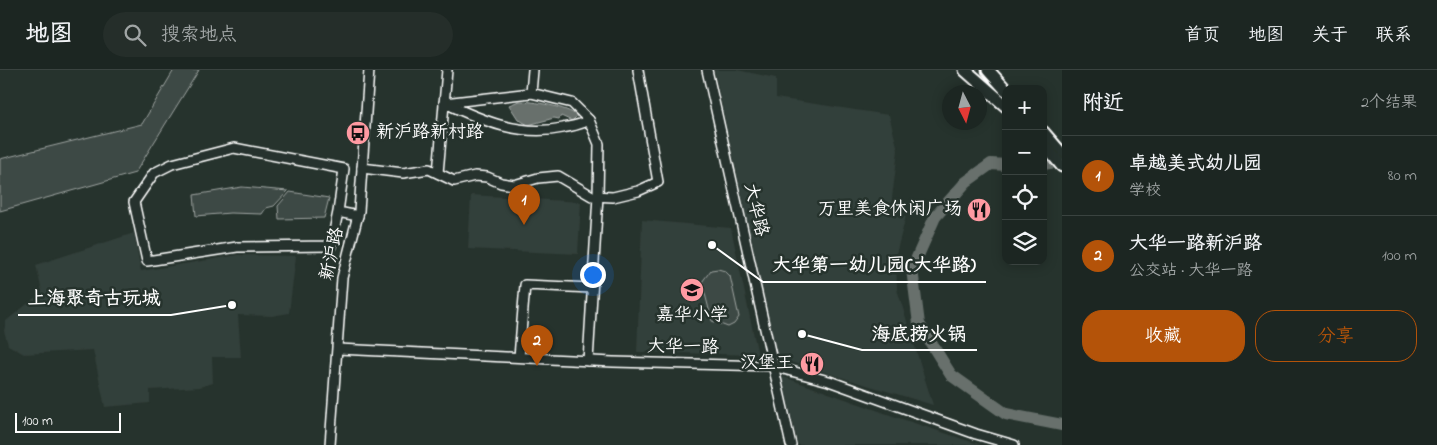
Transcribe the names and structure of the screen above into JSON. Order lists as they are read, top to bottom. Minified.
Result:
{"streets":{"street":["大华路","新沪路","大华一路"]},"crossings":[["大华路","大华一路"],["新沪路","大华一路"]],"places":{"bus stop":["新沪路新村路"],"restaurant":["万里美食休闲广场","汉堡王"],"other":["大华第一幼儿园(大华路)","上海聚奇古玩城","海底捞火锅"],"school or university":["嘉华小学"]},"scale_bar":"100 m","north":"bottom","page":{"header":"地图","search":"搜索地点","nav":["首页","地图","关于","联系"],"heading":["附近","2个结果"],"map_buttons":["+","−"],"list":[{"mark":"1","name":"卓越美式幼儿园","note":"学校","value":"80 m"},{"mark":"2","name":"大华一路新沪路","note":"公交站 · 大华一路","value":"100 m"}],"pins":["1","2"],"buttons":["收藏","分享"],"scale":"100 m"}}
